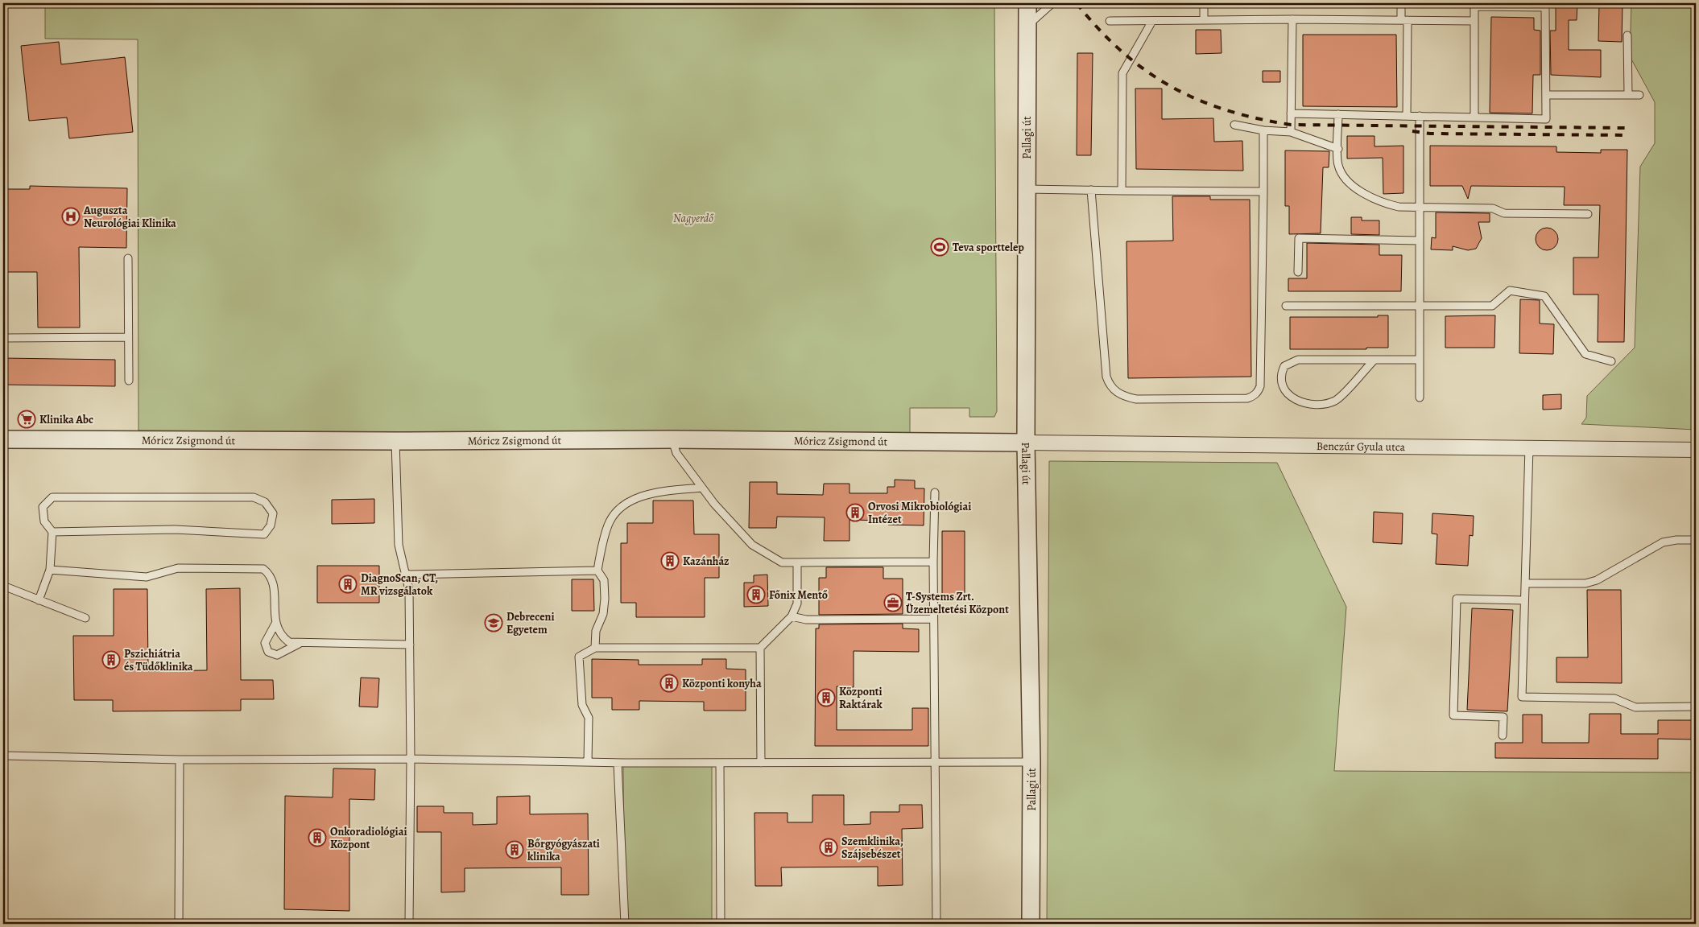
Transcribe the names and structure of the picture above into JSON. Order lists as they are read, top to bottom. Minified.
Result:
{"streets":{"street":["Pallagi út","Móricz Zsigmond út","Benczúr Gyula utca"]},"crossings":[["Pallagi út","Móricz Zsigmond út"],["Pallagi út","Benczúr Gyula utca"],["Móricz Zsigmond út","Benczúr Gyula utca"]],"parks":["Nagyerdő"],"places":{"hospital":["Auguszta Neurológiai Klinika"],"sports":["Teva sporttelep"],"supermarket":["Klinika Abc"],"building":["Orvosi Mikrobiológiai Intézet","Kazánház","DiagnoScan, CT, MR vizsgálatok","Főnix Mentő","Pszichiátria és Tüdőklinika","Központi konyha","Központi Raktárak","Onkoradiológiai Központ","Szemklinika, Szájsebészet","Bőrgyógyászati klinika"],"office":["T-Systems Zrt. Üzemeltetési Központ"],"school or university":["Debreceni Egyetem"]}}
